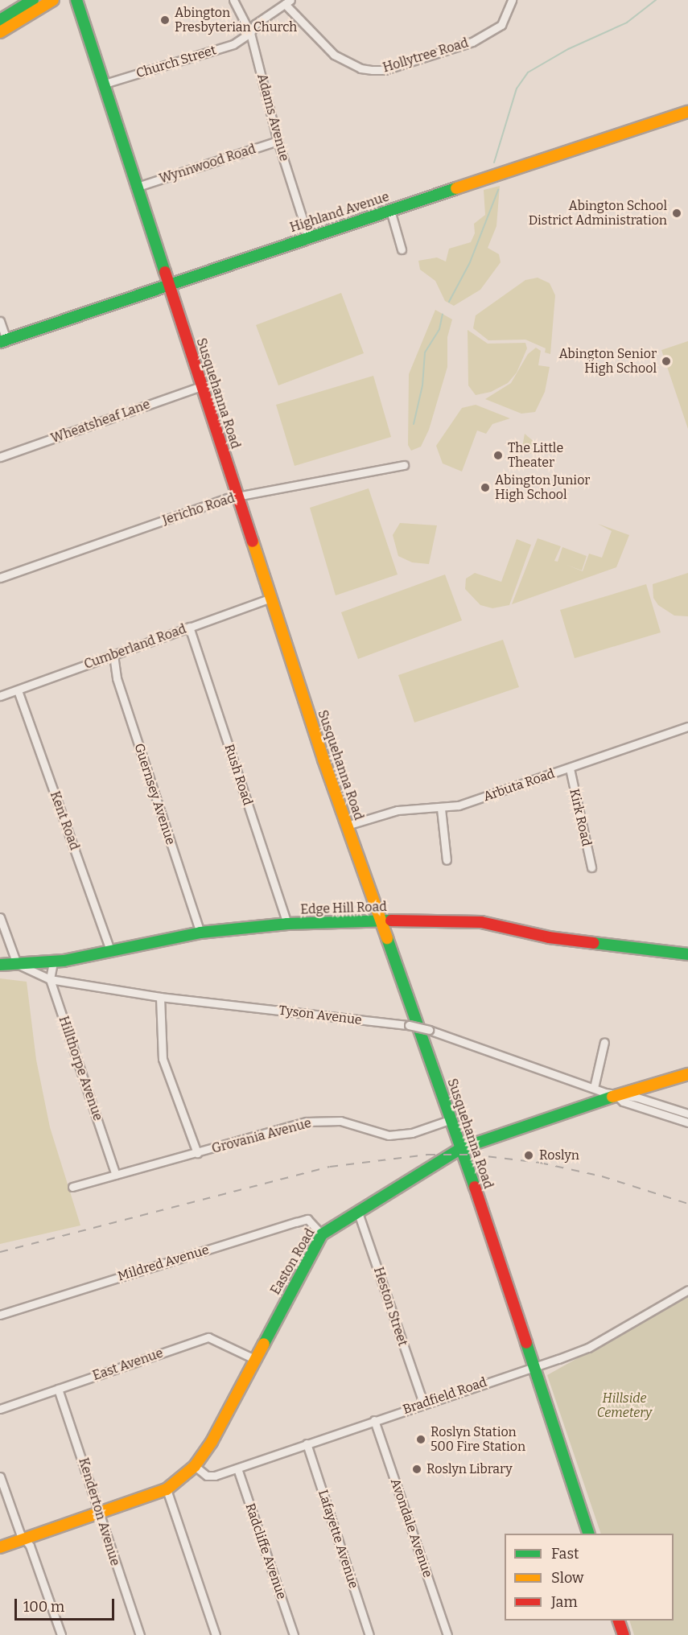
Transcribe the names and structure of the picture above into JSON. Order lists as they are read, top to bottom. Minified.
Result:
{"streets":{"main road":["Highland Avenue","Susquehanna Road","Edge Hill Road","Easton Road"],"street":["Hollytree Road","Church Street","Adams Avenue","Wynnwood Road","Wheatsheaf Lane","Jericho Road","Cumberland Road","Rush Road","Arbuta Road","Guernsey Avenue","Kirk Road","Kent Road","Tyson Avenue","Hillthorpe Avenue","Grovania Avenue","Mildred Avenue","Heston Street","East Avenue","Bradfield Road","Kenderton Avenue","Avondale Avenue","Lafayette Avenue","Radcliffe Avenue"]},"crossings":[["Hollytree Road","Church Street"],["Church Street","Adams Avenue"],["Church Street","Susquehanna Road"],["Adams Avenue","Wynnwood Road"],["Adams Avenue","Highland Avenue"],["Wynnwood Road","Susquehanna Road"],["Highland Avenue","Susquehanna Road"],["Susquehanna Road","Wheatsheaf Lane"],["Susquehanna Road","Jericho Road"],["Susquehanna Road","Cumberland Road"],["Susquehanna Road","Arbuta Road"],["Susquehanna Road","Edge Hill Road"],["Susquehanna Road","Grovania Avenue"],["Susquehanna Road","Easton Road"],["Susquehanna Road","Bradfield Road"],["Cumberland Road","Rush Road"],["Cumberland Road","Guernsey Avenue"],["Cumberland Road","Kent Road"],["Rush Road","Edge Hill Road"],["Arbuta Road","Kirk Road"],["Guernsey Avenue","Edge Hill Road"],["Kent Road","Edge Hill Road"],["Edge Hill Road","Tyson Avenue"],["Edge Hill Road","Hillthorpe Avenue"],["Tyson Avenue","Hillthorpe Avenue"],["Tyson Avenue","Easton Road"],["Hillthorpe Avenue","Grovania Avenue"],["Easton Road","Mildred Avenue"],["Easton Road","Heston Street"],["Easton Road","East Avenue"],["Easton Road","Bradfield Road"],["Easton Road","Kenderton Avenue"],["Heston Street","Bradfield Road"],["East Avenue","Kenderton Avenue"],["Bradfield Road","Avondale Avenue"],["Bradfield Road","Lafayette Avenue"],["Bradfield Road","Radcliffe Avenue"]],"parks":["Hillside Cemetery"],"places":["Abington Presbyterian Church","Abington School District Administration","Abington Senior High School","The Little Theater","Abington Junior High School","Roslyn","Roslyn Station 500 Fire Station","Roslyn Library"],"legend":["Fast","Slow","Jam"],"scale_bar":"100 m"}
